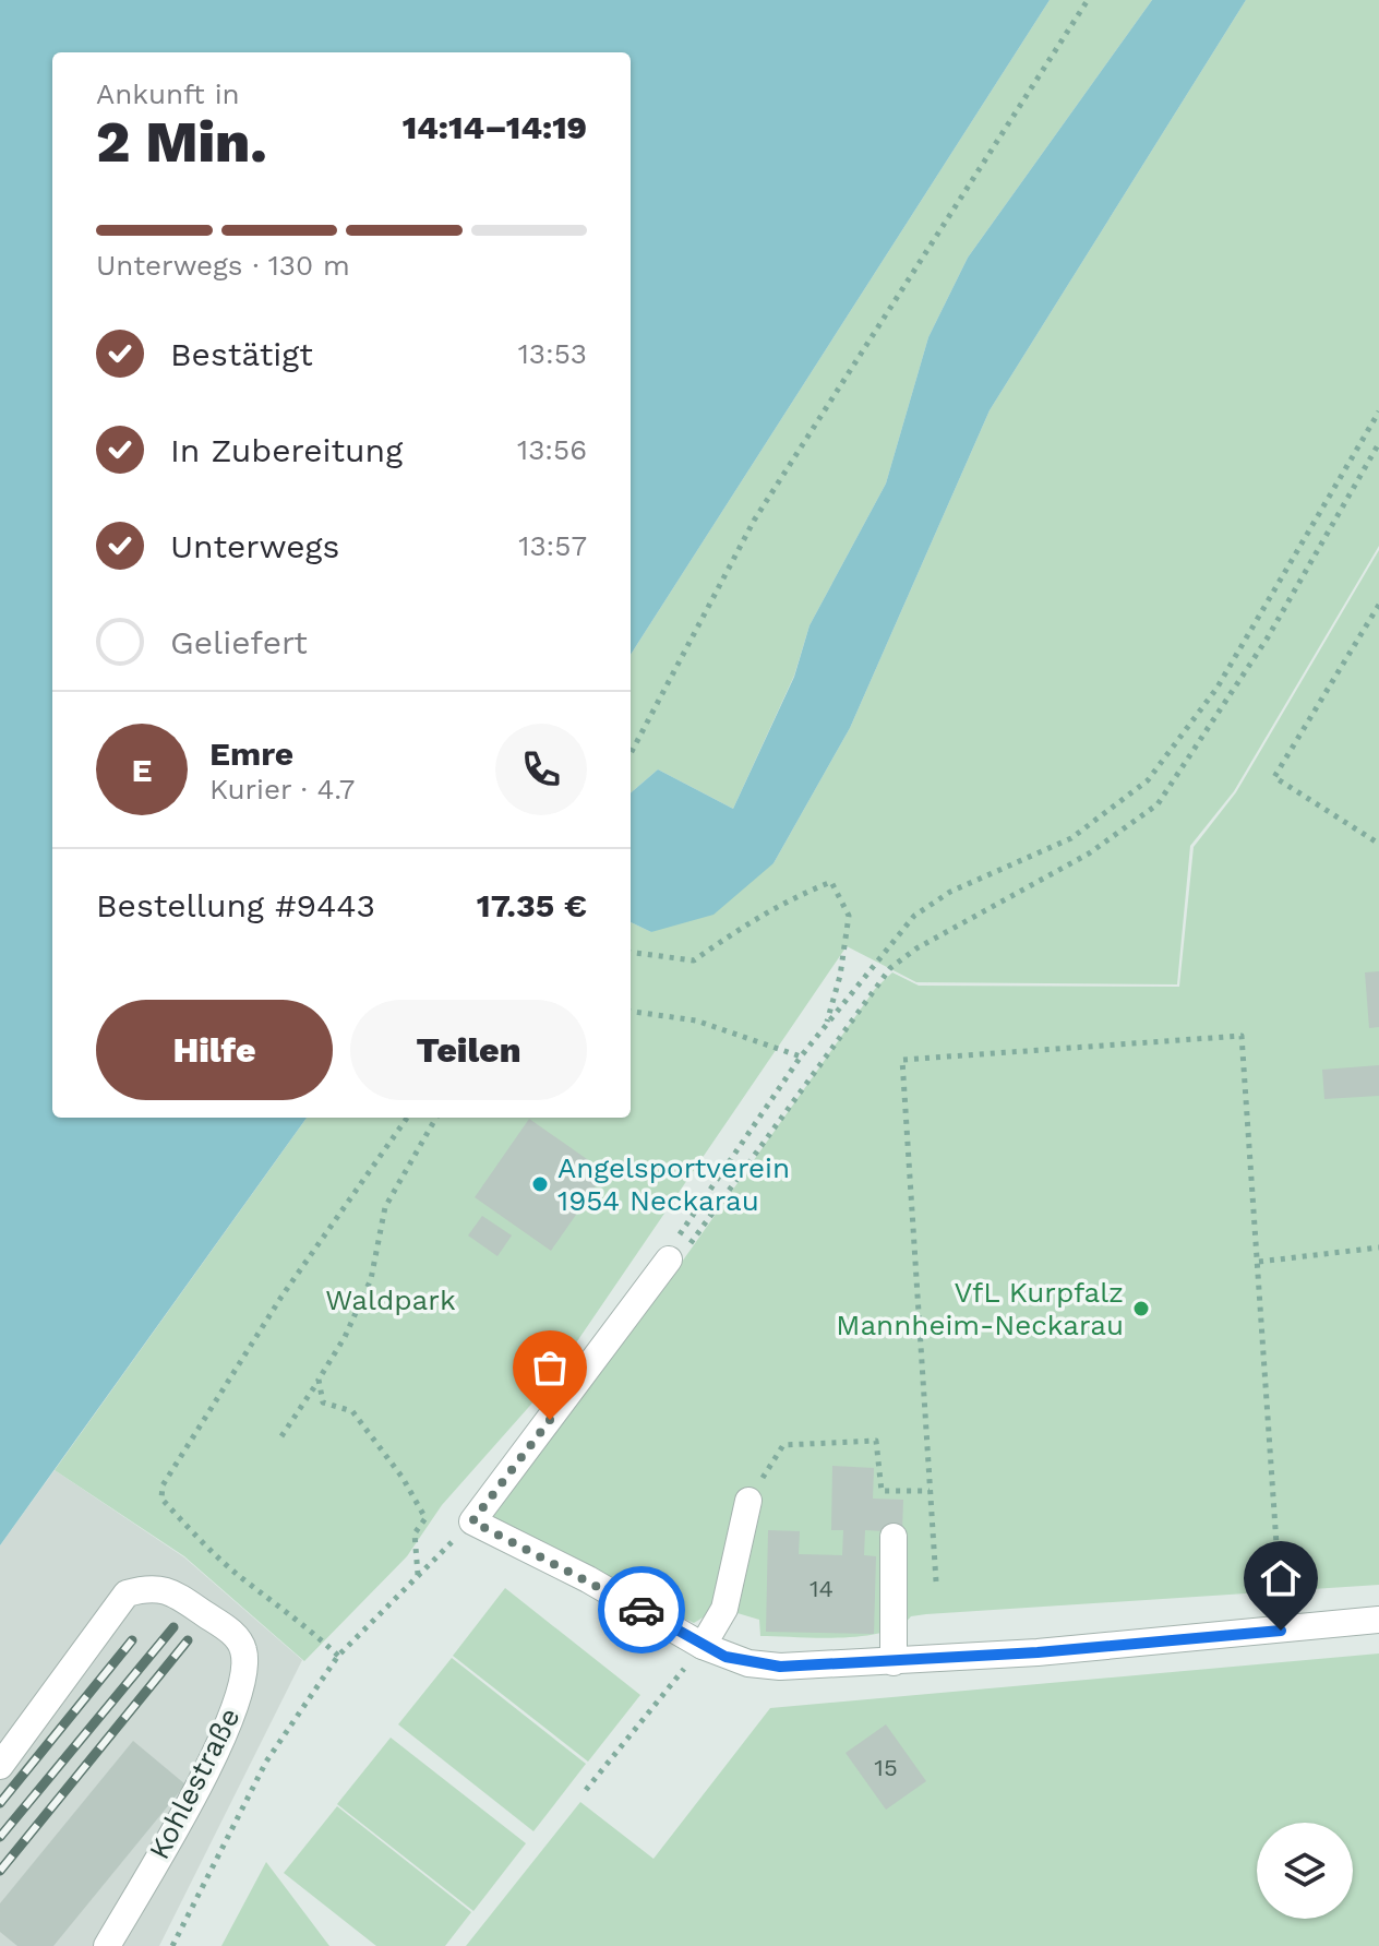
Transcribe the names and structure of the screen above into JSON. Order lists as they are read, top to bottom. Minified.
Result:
{"streets":{"street":["Kohlestraße"]},"parks":["Waldpark"],"places":["Angelsportverein 1954 Neckarau","VfL Kurpfalz Mannheim-Neckarau"],"house_numbers":["14","15"],"page":{"heading":["2 Min.","Ankunft in","14:14–14:19"],"panel":["Emre","Kurier · 4.7","Bestellung #9443","17.35 €"],"bar":"Unterwegs · 130 m","list":[["Bestätigt","13:53"],["In Zubereitung","13:56"],["Unterwegs","13:57"],"Geliefert"],"round":"E","buttons":["Hilfe","Teilen"]}}
